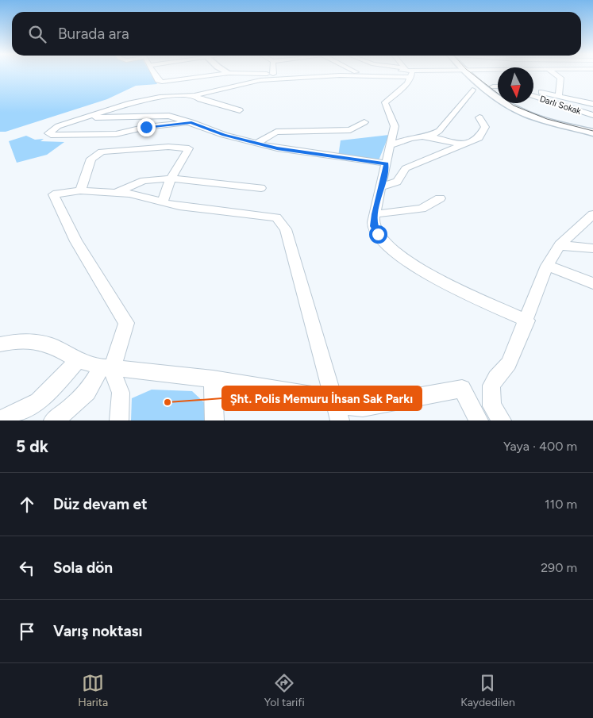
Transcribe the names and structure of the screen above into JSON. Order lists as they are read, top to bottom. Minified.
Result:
{"streets":{"street":["Darlı Sokak"]},"places":["Şht. Polis Memuru İhsan Sak Parkı"],"north":"bottom","page":{"search":"Burada ara","heading":["5 dk","Yaya · 400 m"],"list":[["Düz devam et","110 m"],["Sola dön","290 m"],"Varış noktası"],"nav":["Harita","Yol tarifi","Kaydedilen"]}}
